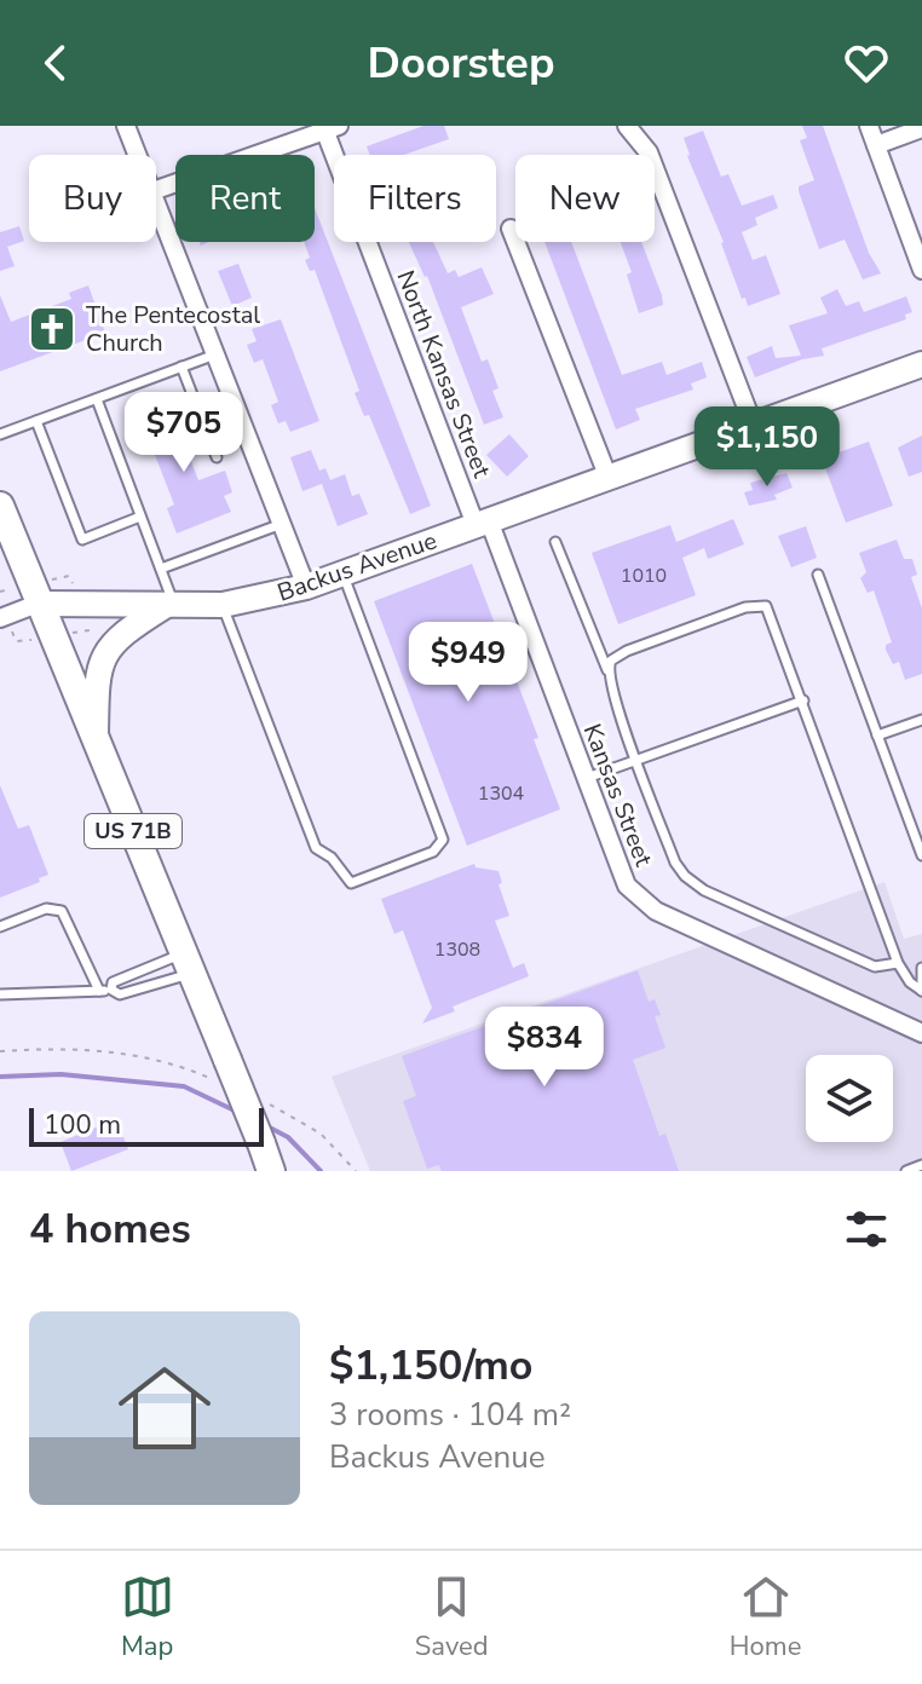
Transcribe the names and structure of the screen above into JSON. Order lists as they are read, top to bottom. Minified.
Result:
{"streets":{"main road":["US 71B"],"street":["North Kansas Street","Backus Avenue","Kansas Street"]},"crossings":[["North Kansas Street","Backus Avenue"],["North Kansas Street","Kansas Street"],["Backus Avenue","Kansas Street"],["Backus Avenue","US 71B"]],"places":{"church":["The Pentecostal Church"]},"house_numbers":["1010","1304","1308"],"scale_bar":"100 m","page":{"header":"Doorstep","chip":["Buy","Rent","Filters","New"],"price":["$705","$1,150","$949","$834"],"scale":"100 m","heading":"4 homes","list":[{"name":"$1,150/mo","note":"3 rooms · 104 m² · Backus Avenue"}],"tabs":["Map","Saved","Home"]}}
